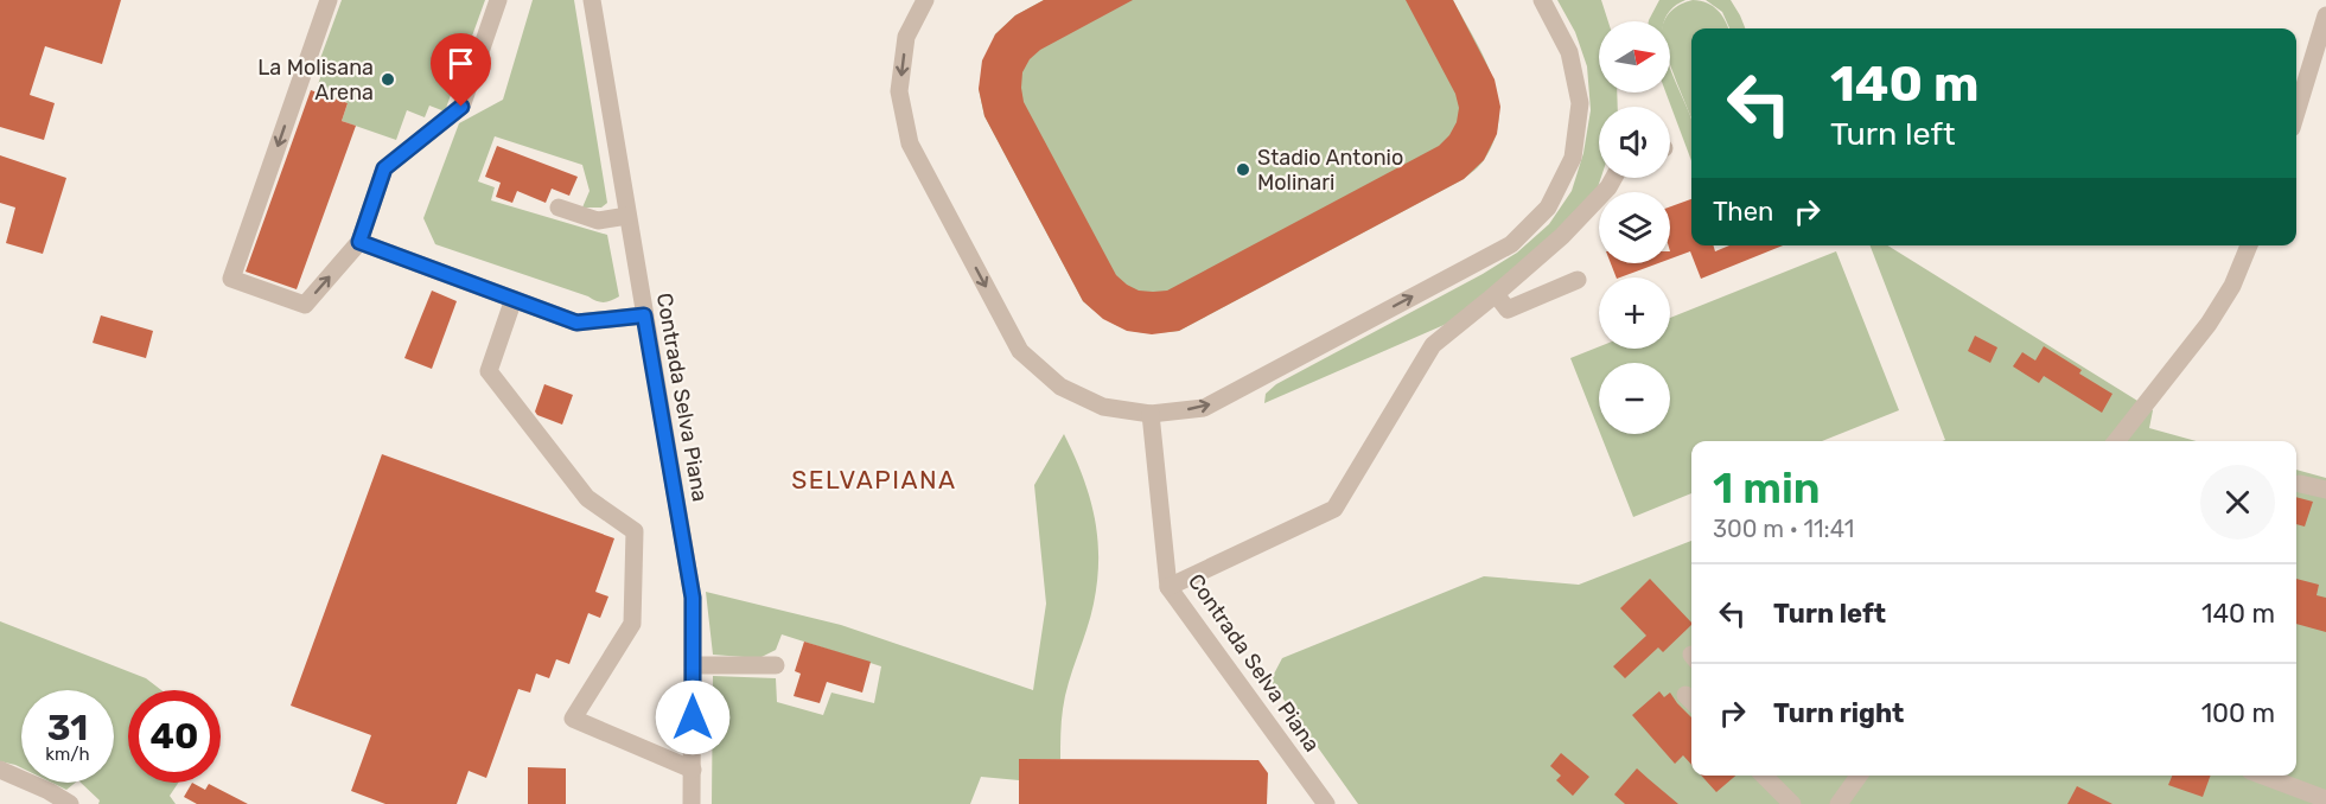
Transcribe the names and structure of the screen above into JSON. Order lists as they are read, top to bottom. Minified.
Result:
{"streets":{"street":["Contrada Selva Piana"]},"districts":["SELVAPIANA"],"places":["La Molisana Arena","Stadio Antonio Molinari"],"north":"right","page":{"map_buttons":["+","−"],"turn":["140 m","Turn left"],"then":"Then","heading":["1 min","300 m · 11:41"],"list":[{"name":"Turn left","value":"140 m"},{"name":"Turn right","value":"100 m"}],"speed":"31 km/h","limit":"40"}}
